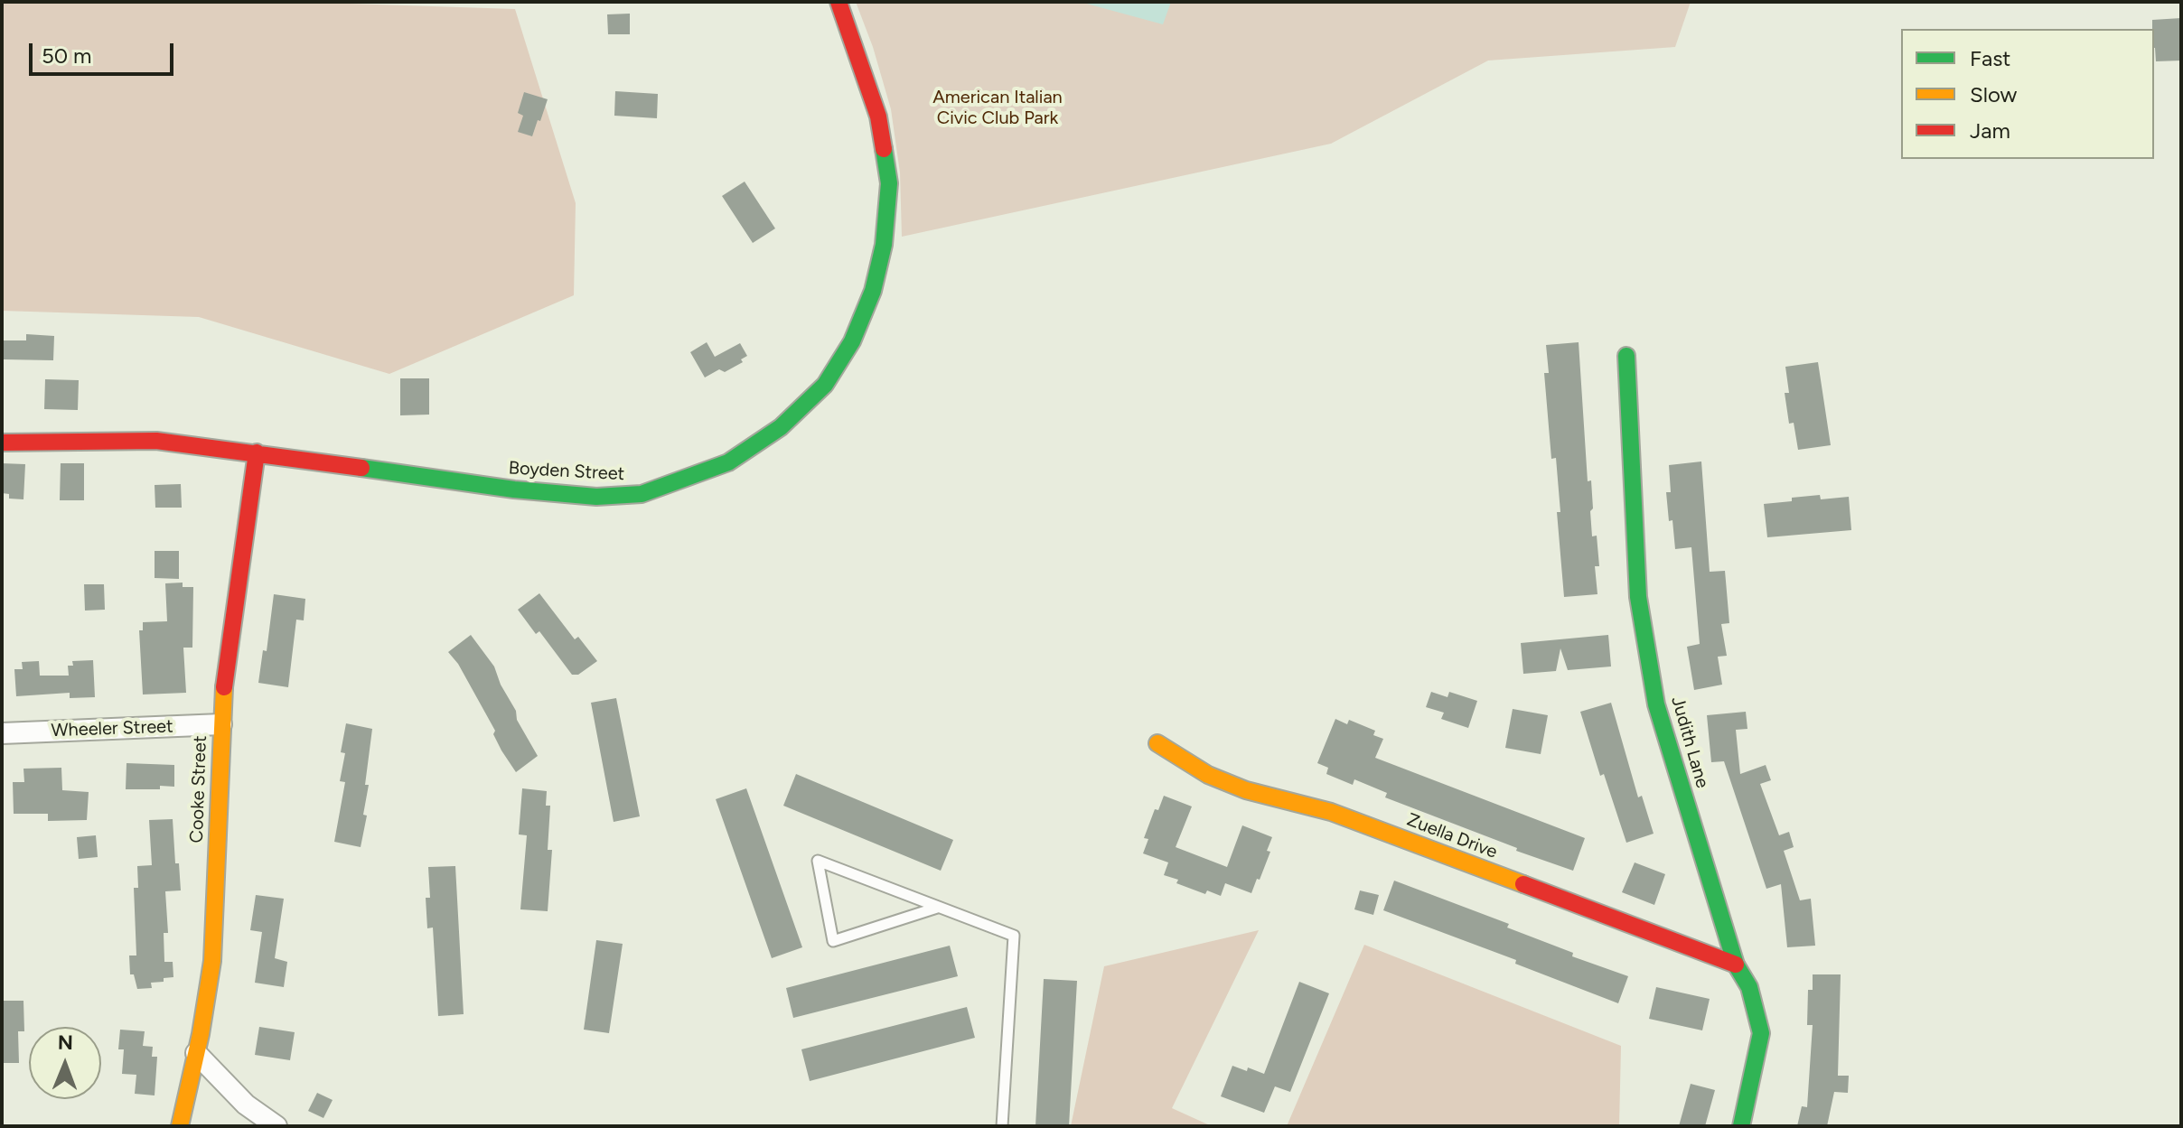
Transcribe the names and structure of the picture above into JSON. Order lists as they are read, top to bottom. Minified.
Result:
{"streets":{"street":["Boyden Street","Wheeler Street","Judith Lane","Cooke Street","Zuella Drive"]},"crossings":[["Boyden Street","Cooke Street"],["Wheeler Street","Cooke Street"],["Judith Lane","Zuella Drive"]],"parks":["American Italian Civic Club Park"],"legend":["Fast","Slow","Jam"],"scale_bar":"50 m","north":"top"}
